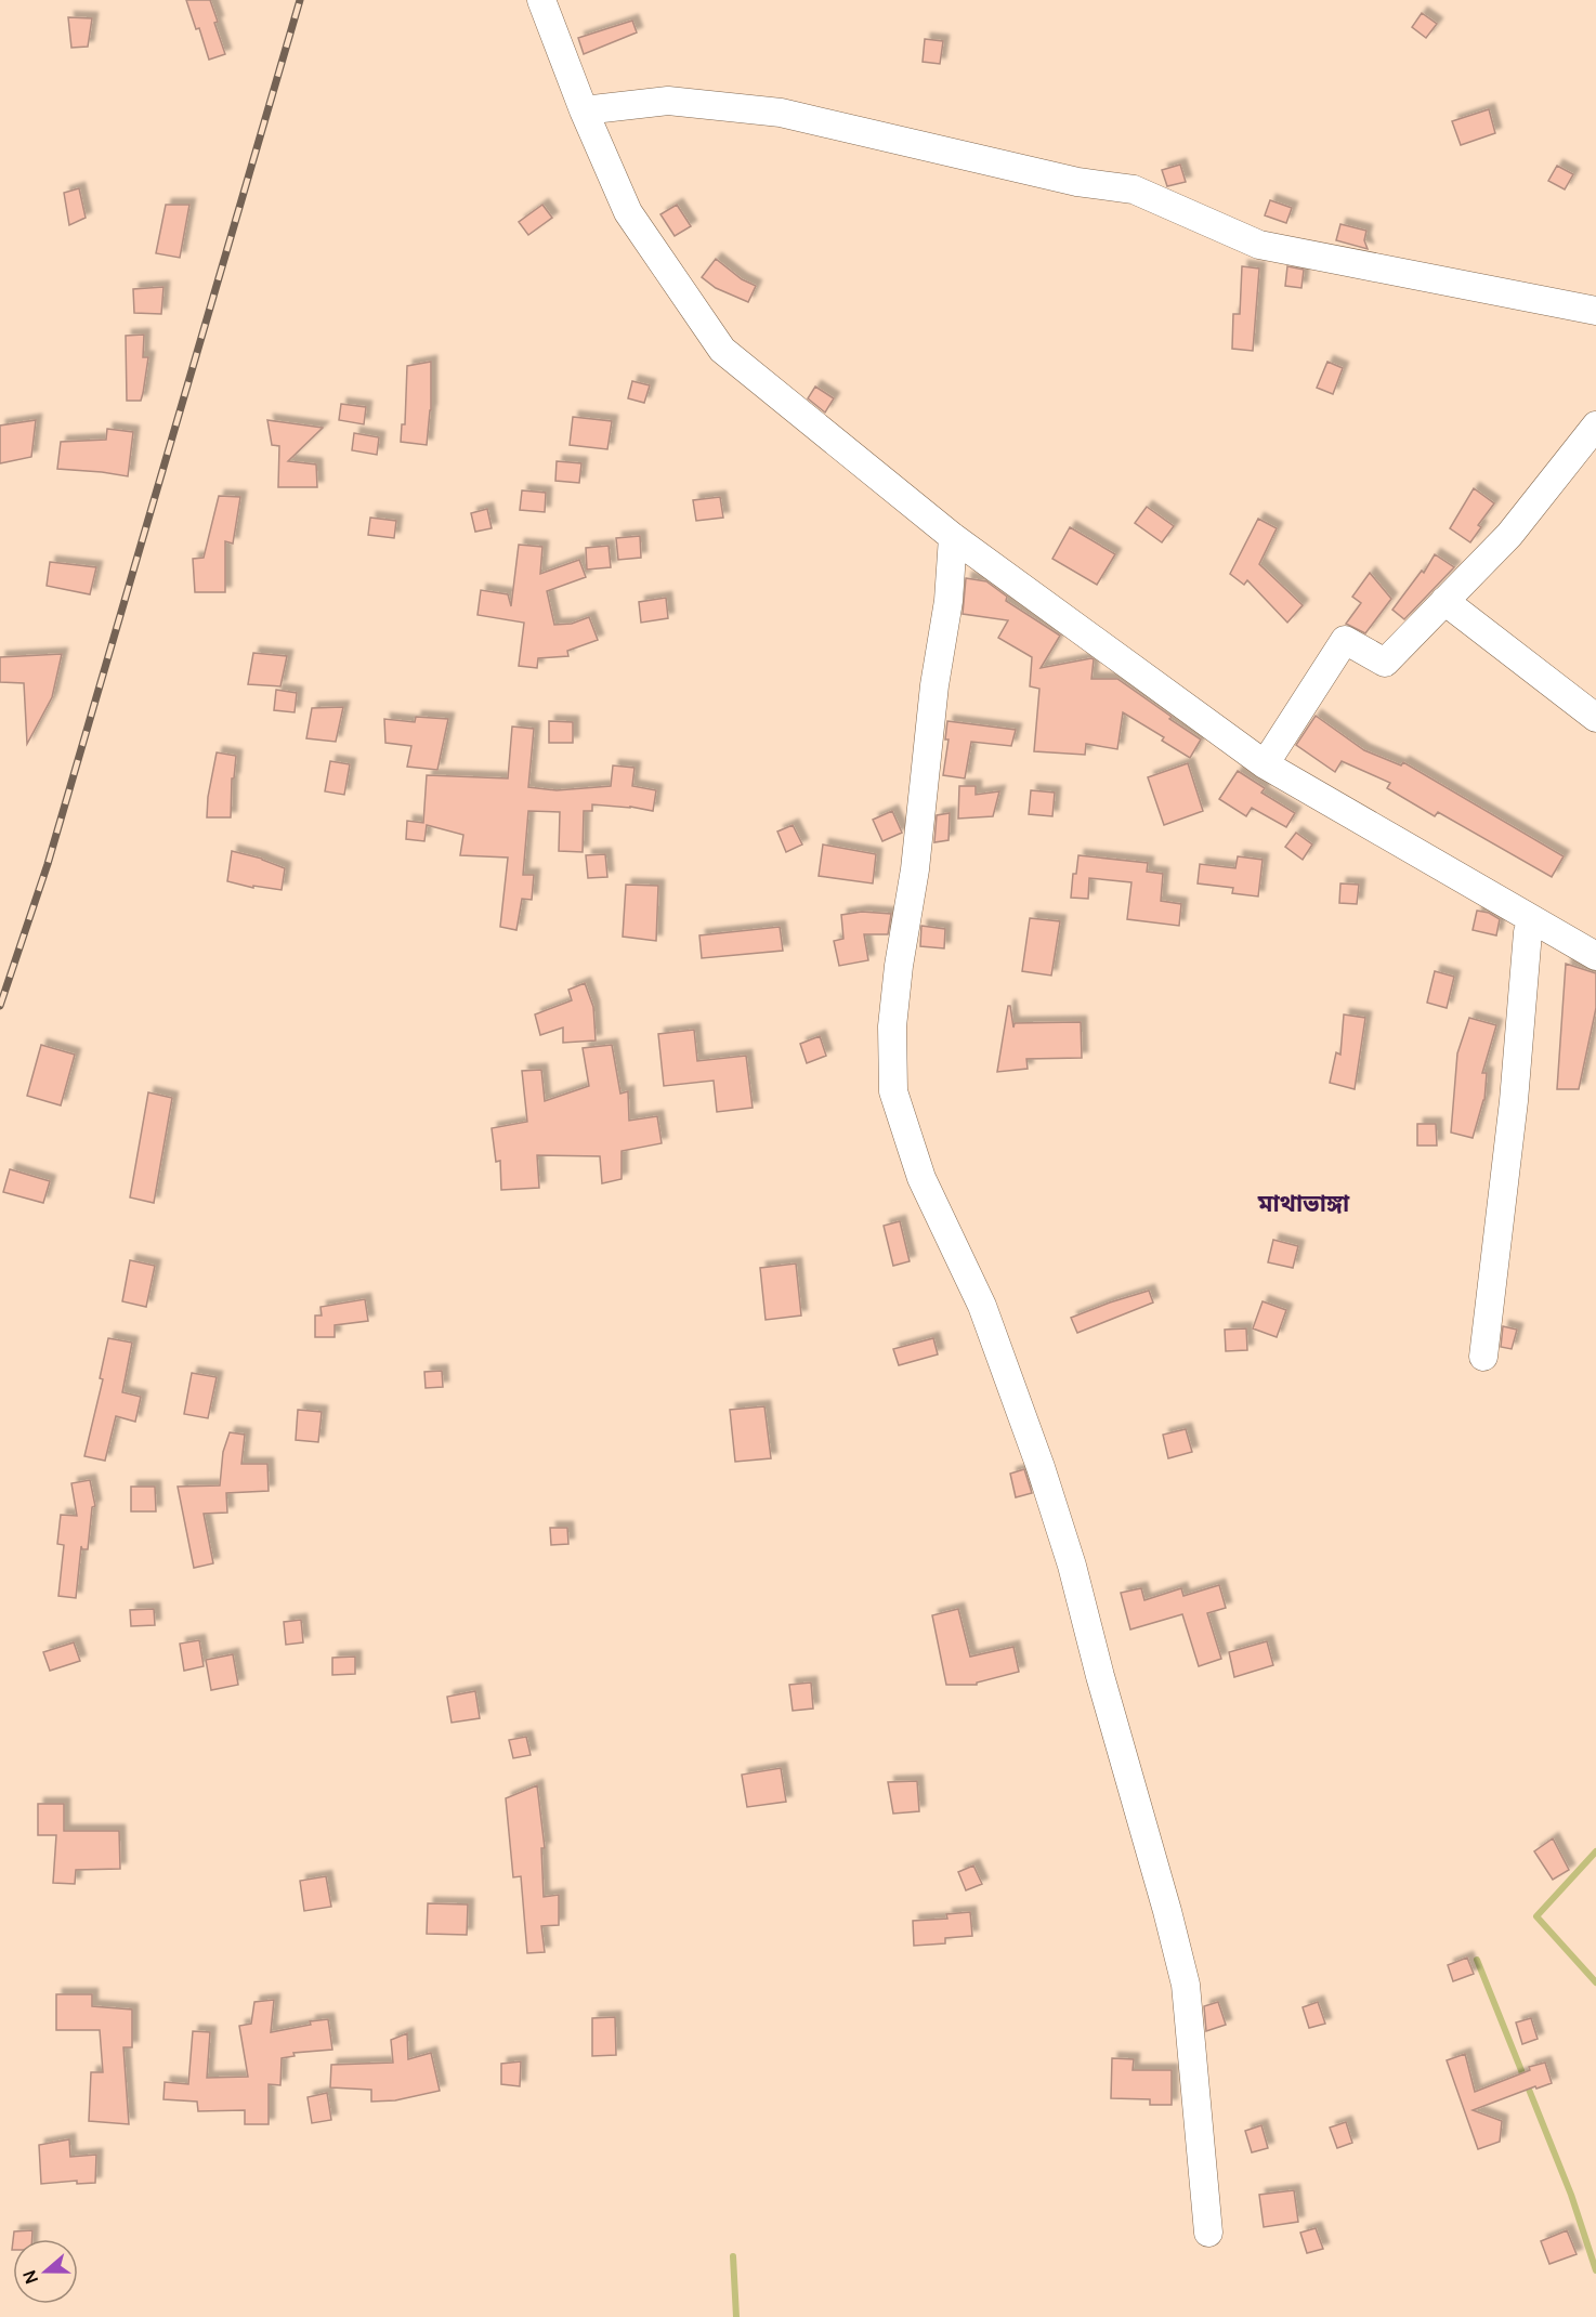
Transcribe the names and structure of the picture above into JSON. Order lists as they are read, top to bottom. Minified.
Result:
{"districts":["মাথাভাঙ্গা"],"north":"left"}
